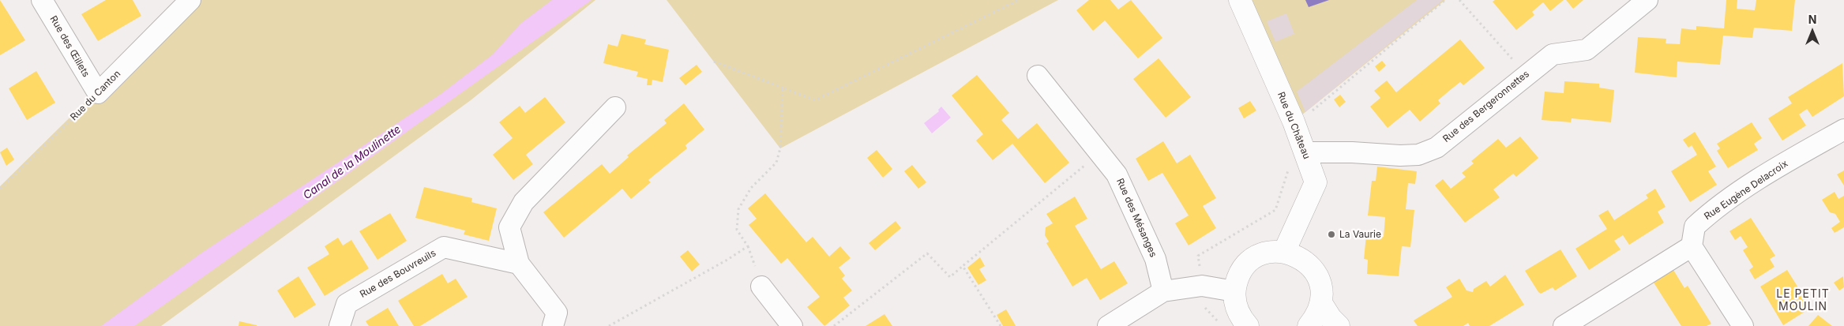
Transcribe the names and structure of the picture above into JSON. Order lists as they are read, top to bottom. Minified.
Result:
{"streets":{"street":["Rue des Œillets","Rue du Canton","Rue des Bergeronnettes","Rue du Château","Rue Eugène Delacroix","Rue des Mésanges","Rue des Bouvreuils"]},"crossings":[["Rue des Œillets","Rue du Canton"],["Rue des Bergeronnettes","Rue du Château"]],"districts":["LE PETIT MOULIN"],"water":["Canal de la Moulinette"],"places":["La Vaurie"],"north":"top"}
